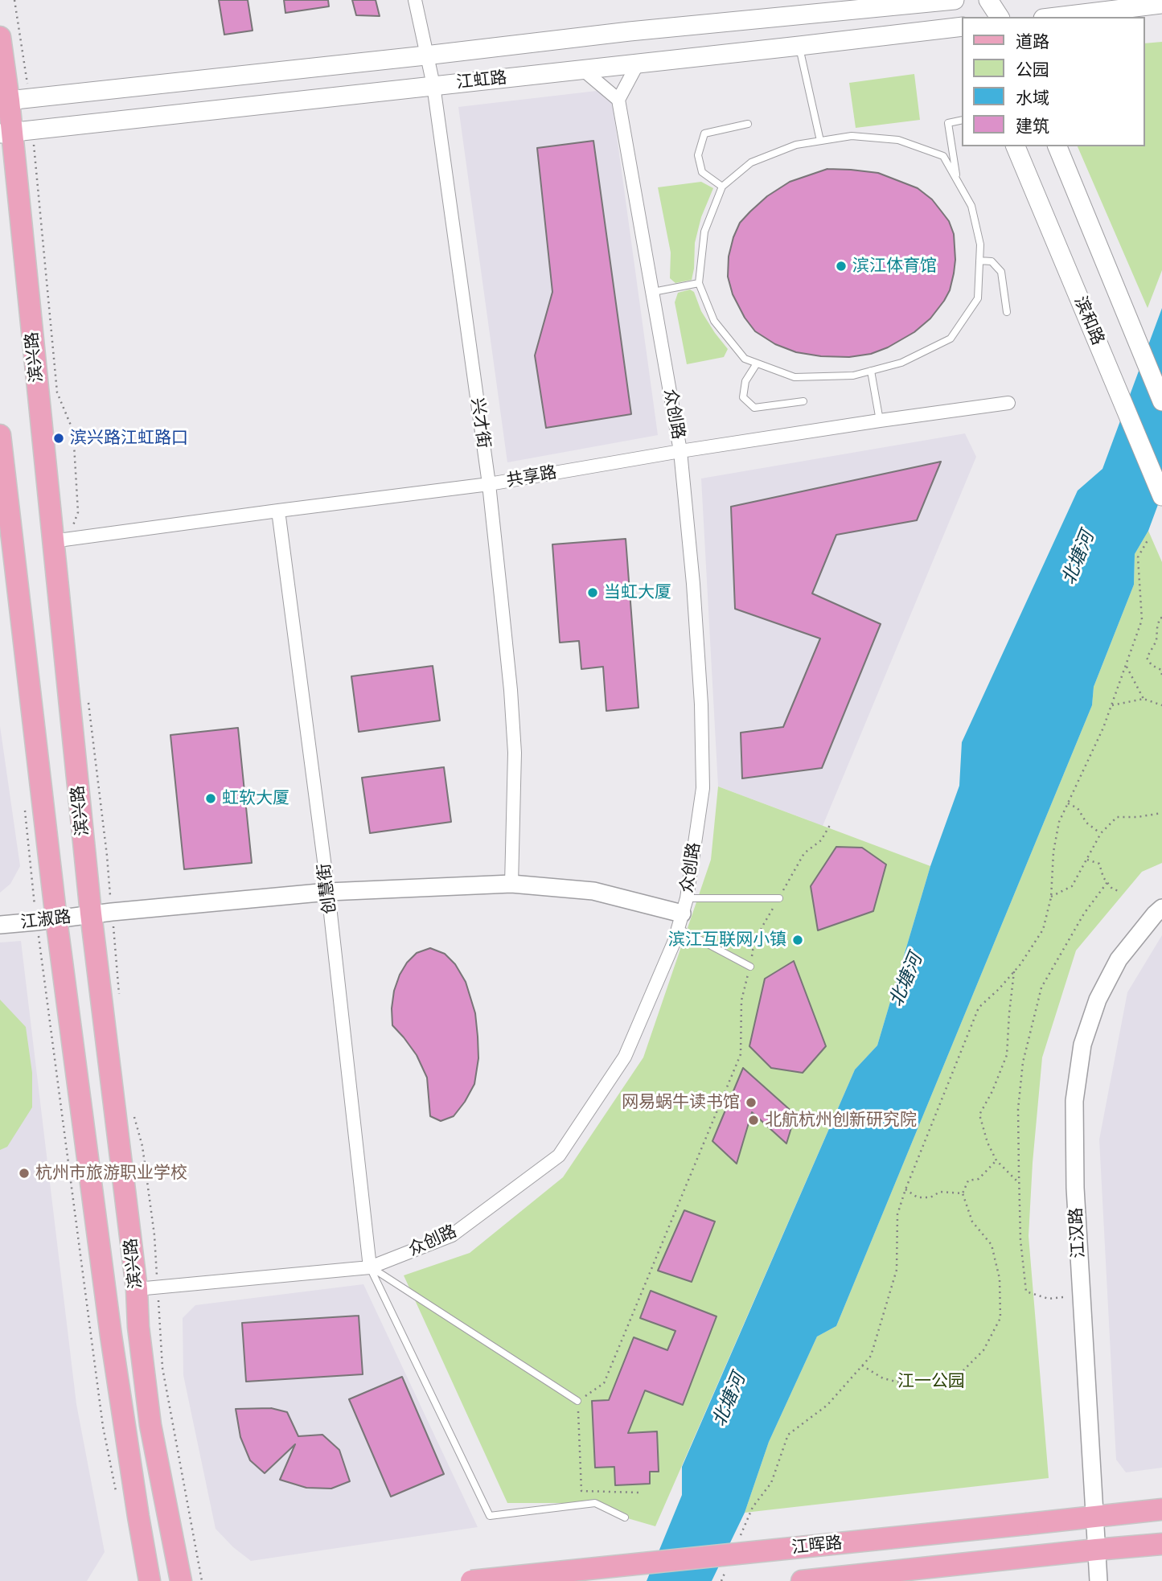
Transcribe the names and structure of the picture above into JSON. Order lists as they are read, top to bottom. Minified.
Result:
{"streets":{"main road":["江虹路","滨和路","滨兴路","江晖路"],"street":["众创路","兴才街","共享路","创慧街","江淑路","江汉路"]},"crossings":[["江虹路","滨兴路"],["江虹路","兴才街"],["滨兴路","众创路"],["滨兴路","共享路"],["滨兴路","江淑路"],["众创路","共享路"],["众创路","创慧街"],["众创路","江淑路"],["兴才街","共享路"],["兴才街","江淑路"],["共享路","创慧街"],["创慧街","江淑路"],["江汉路","江晖路"]],"water":["北塘河"],"parks":["江一公园"],"places":["滨江体育馆","滨兴路江虹路口","当虹大厦","虹软大厦","滨江互联网小镇","网易蜗牛读书馆","北航杭州创新研究院","杭州市旅游职业学校"],"legend":["道路","公园","水域","建筑"]}
